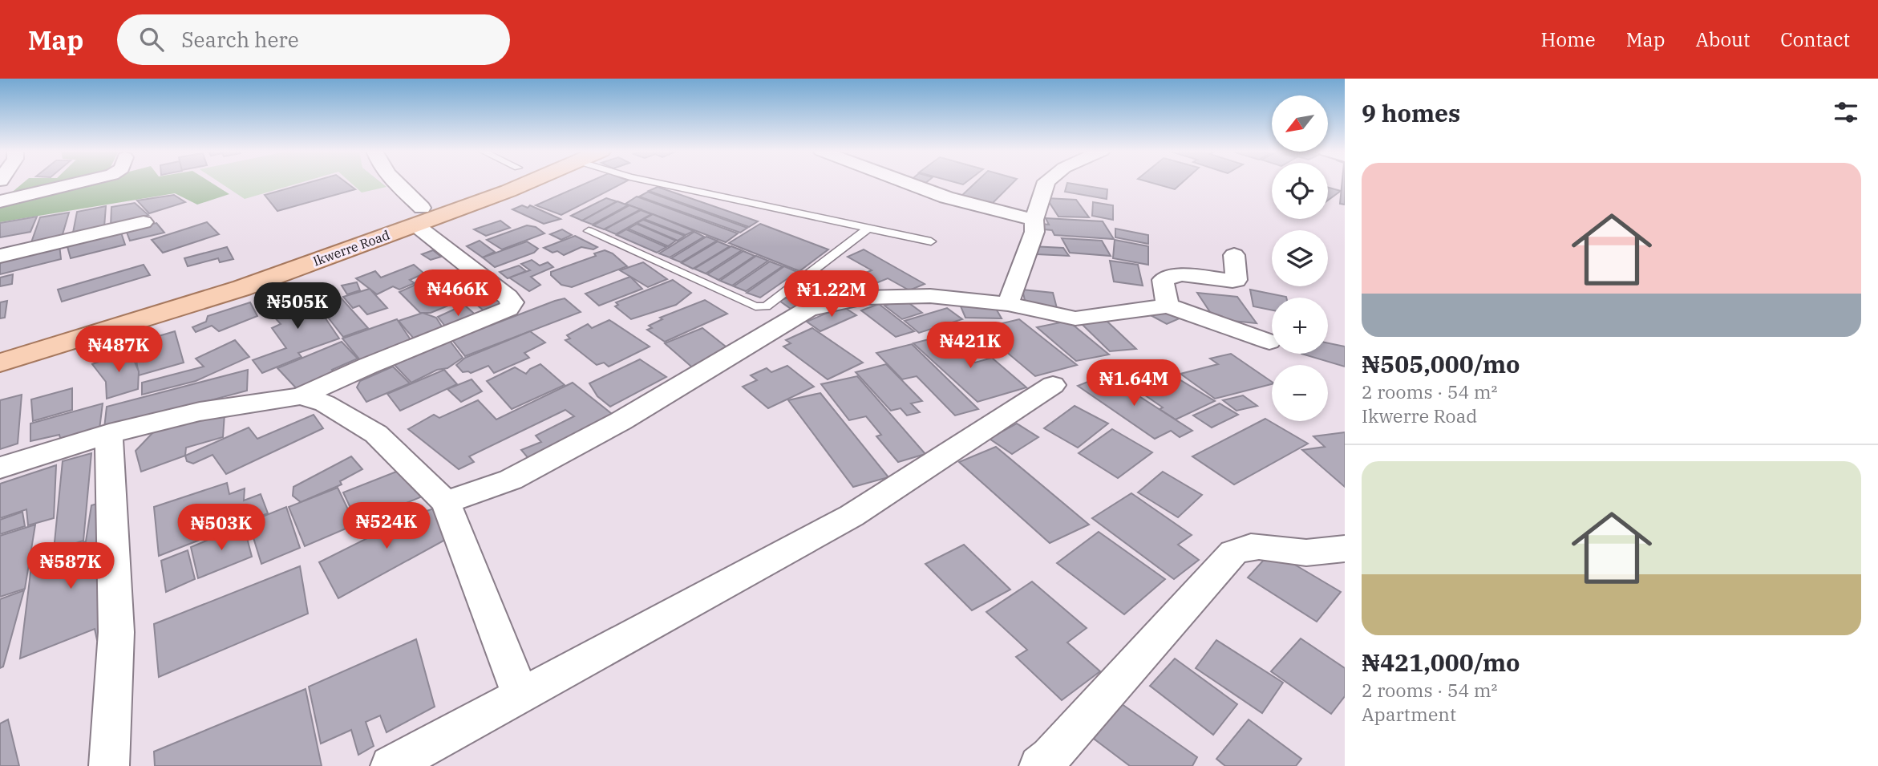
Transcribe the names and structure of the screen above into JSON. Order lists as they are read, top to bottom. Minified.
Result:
{"streets":{"main road":["Ikwerre Road"]},"north":"bottom left","page":{"header":"Map","search":"Search here","nav":["Home","Map","About","Contact"],"heading":"9 homes","map_buttons":["+","−"],"list":[{"name":"₦505,000/mo","note":"2 rooms · 54 m² · Ikwerre Road"},{"name":"₦421,000/mo","note":"2 rooms · 54 m² · Apartment"}],"price":["₦466K","₦1.22M","₦505K","₦421K","₦487K","₦1.64M","₦524K","₦503K","₦587K"]}}
